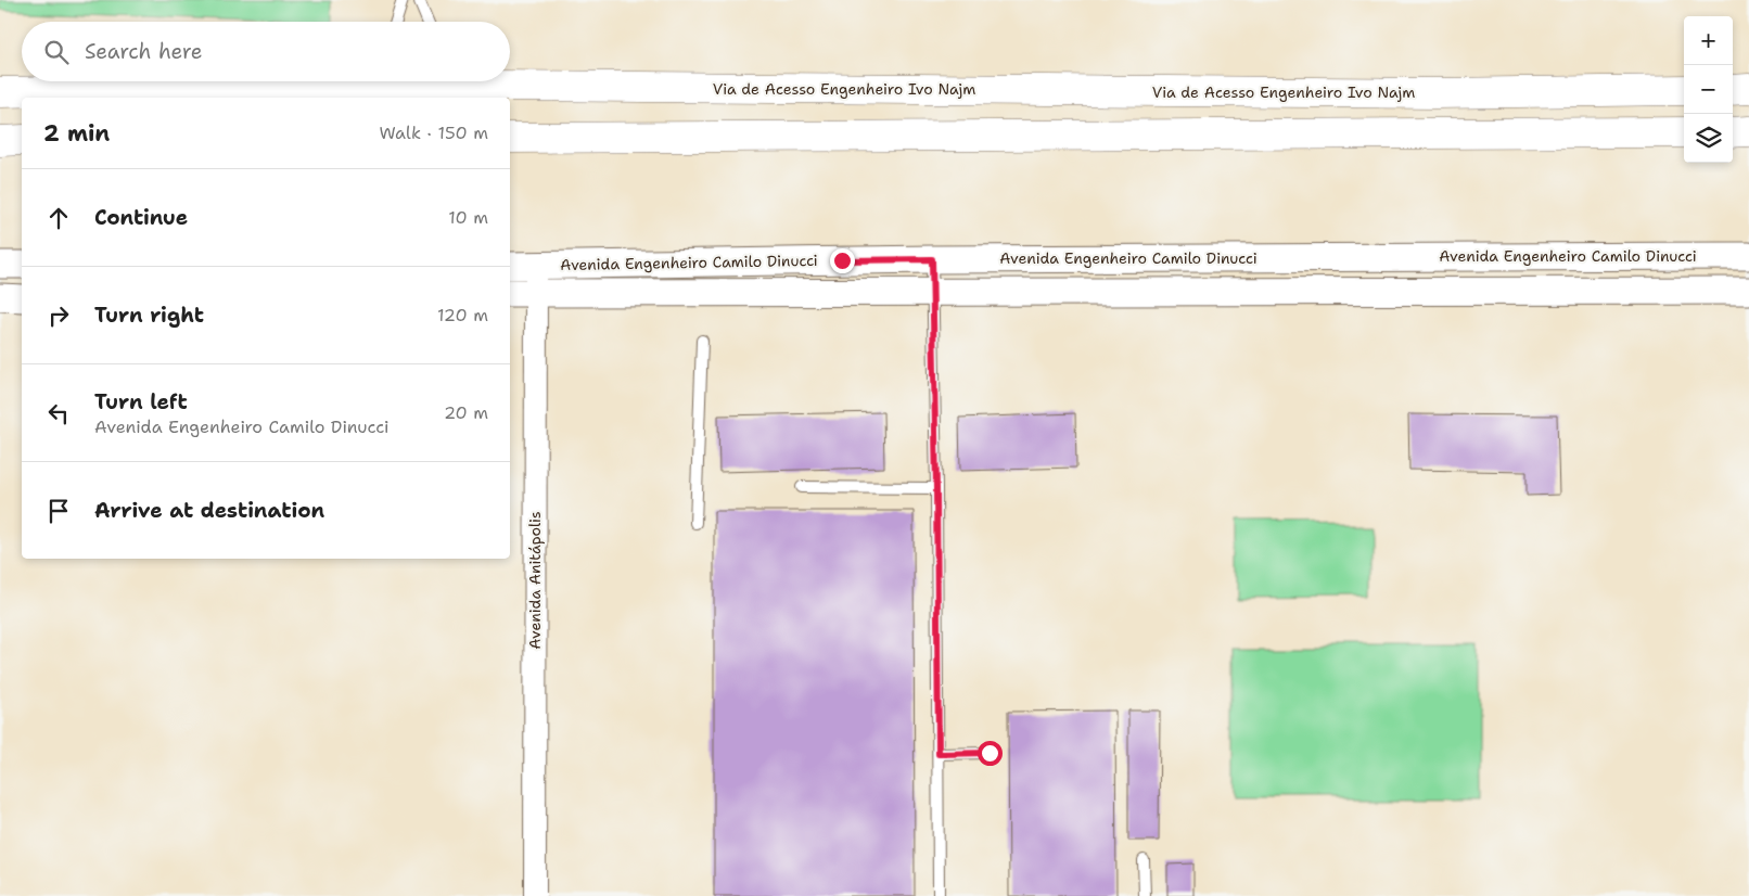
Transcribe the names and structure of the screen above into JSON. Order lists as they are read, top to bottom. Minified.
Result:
{"streets":{"main road":["Via de Acesso Engenheiro Ivo Najm"],"street":["Avenida Engenheiro Camilo Dinucci","Avenida Anitápolis"]},"crossings":[["Avenida Engenheiro Camilo Dinucci","Avenida Anitápolis"]],"page":{"map_buttons":["+","−"],"search":"Search here","heading":["2 min","Walk · 150 m"],"list":[["Continue","10 m"],["Turn right","120 m"],["Turn left","Avenida Engenheiro Camilo Dinucci","20 m"],"Arrive at destination"]}}
